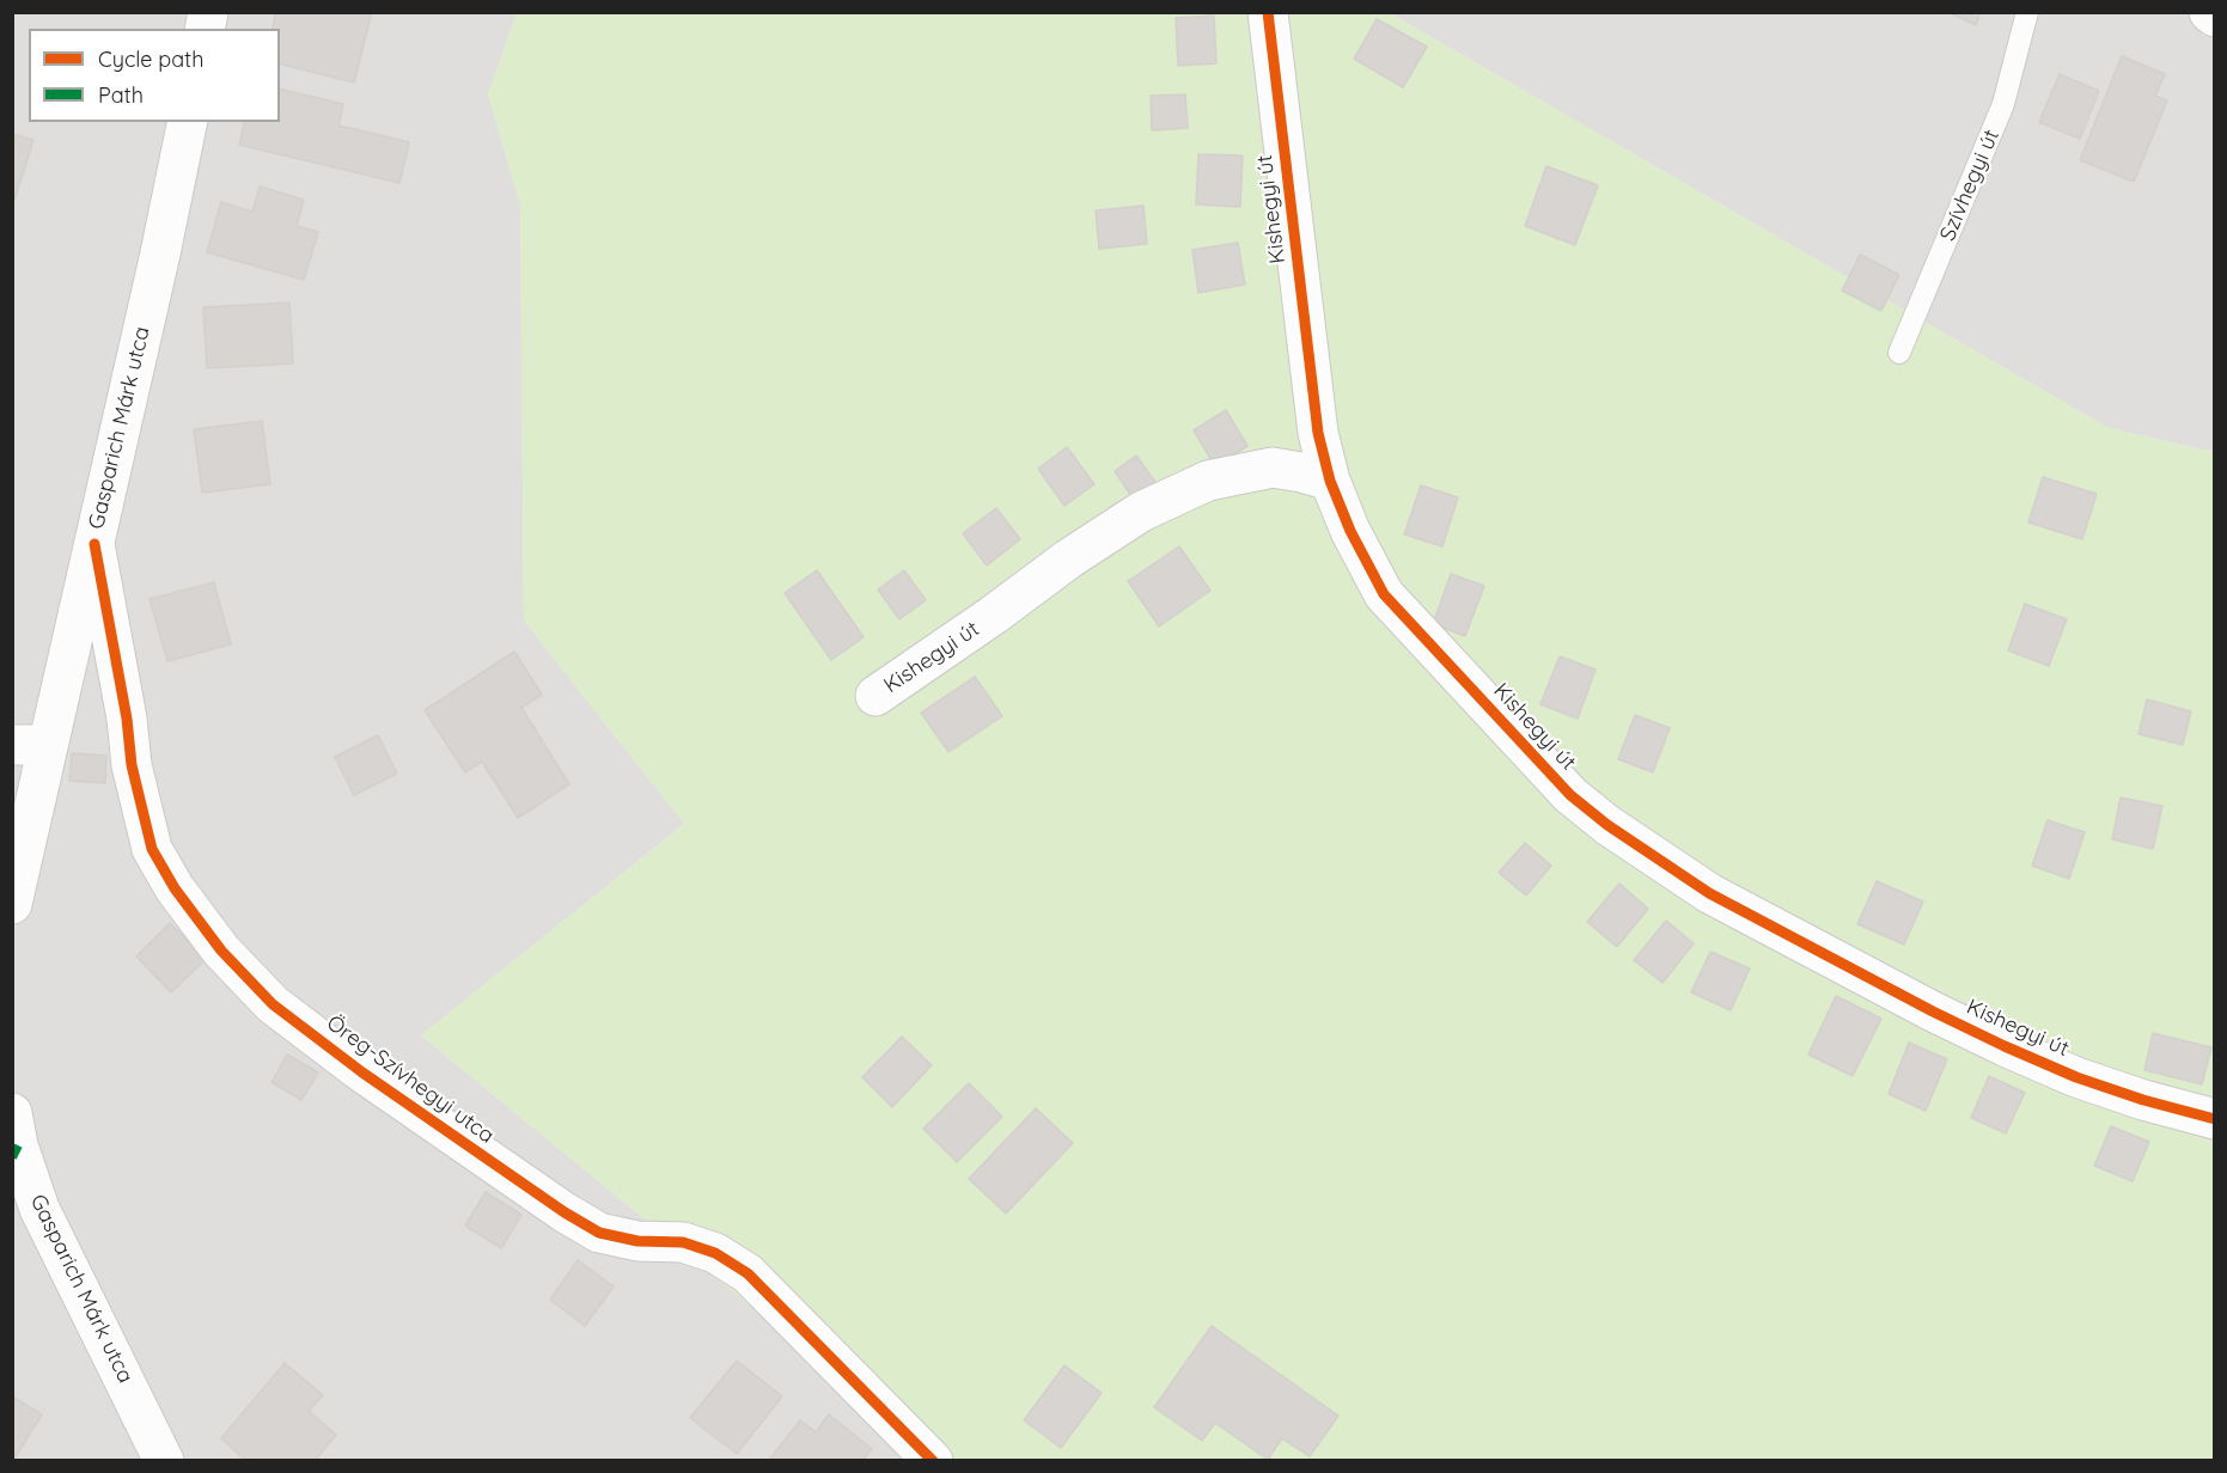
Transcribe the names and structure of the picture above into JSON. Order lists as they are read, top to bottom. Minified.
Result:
{"streets":{"street":["Kishegyi út","Gasparich Márk utca","Öreg-Szívhegyi utca"],"lane":["Szívhegyi út"]},"crossings":[["Gasparich Márk utca","Öreg-Szívhegyi utca"]],"legend":["Cycle path","Path"]}
